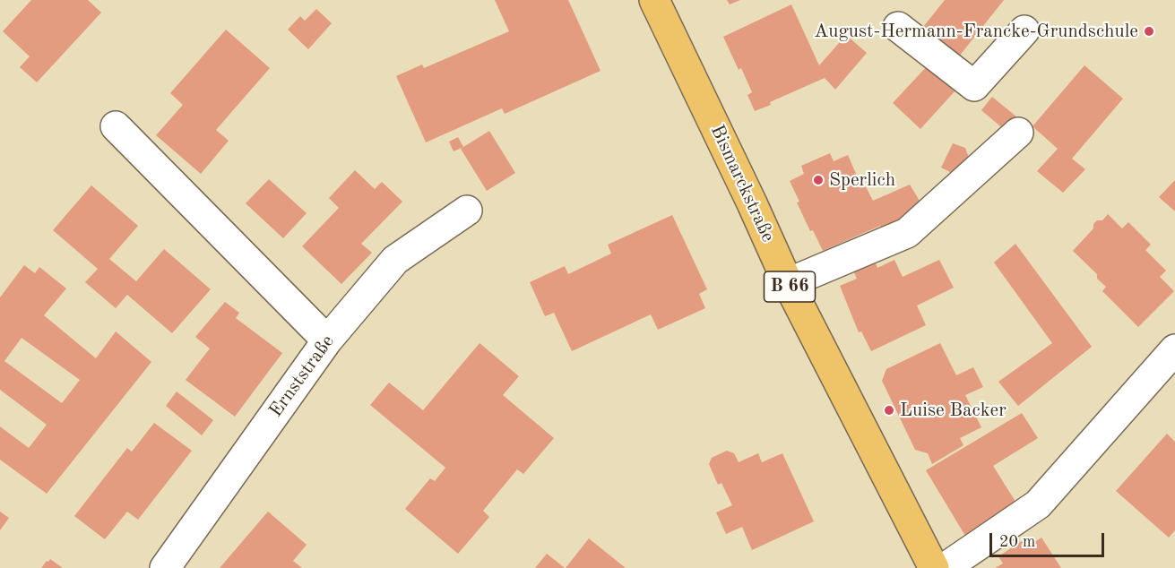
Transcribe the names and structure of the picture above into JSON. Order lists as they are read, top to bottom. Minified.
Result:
{"streets":{"main road":["Bismarckstraße","B 66"],"street":["Ernststraße"]},"places":["August-Hermann-Francke-Grundschule","Sperlich","Luise Backer"],"scale_bar":"20 m"}
